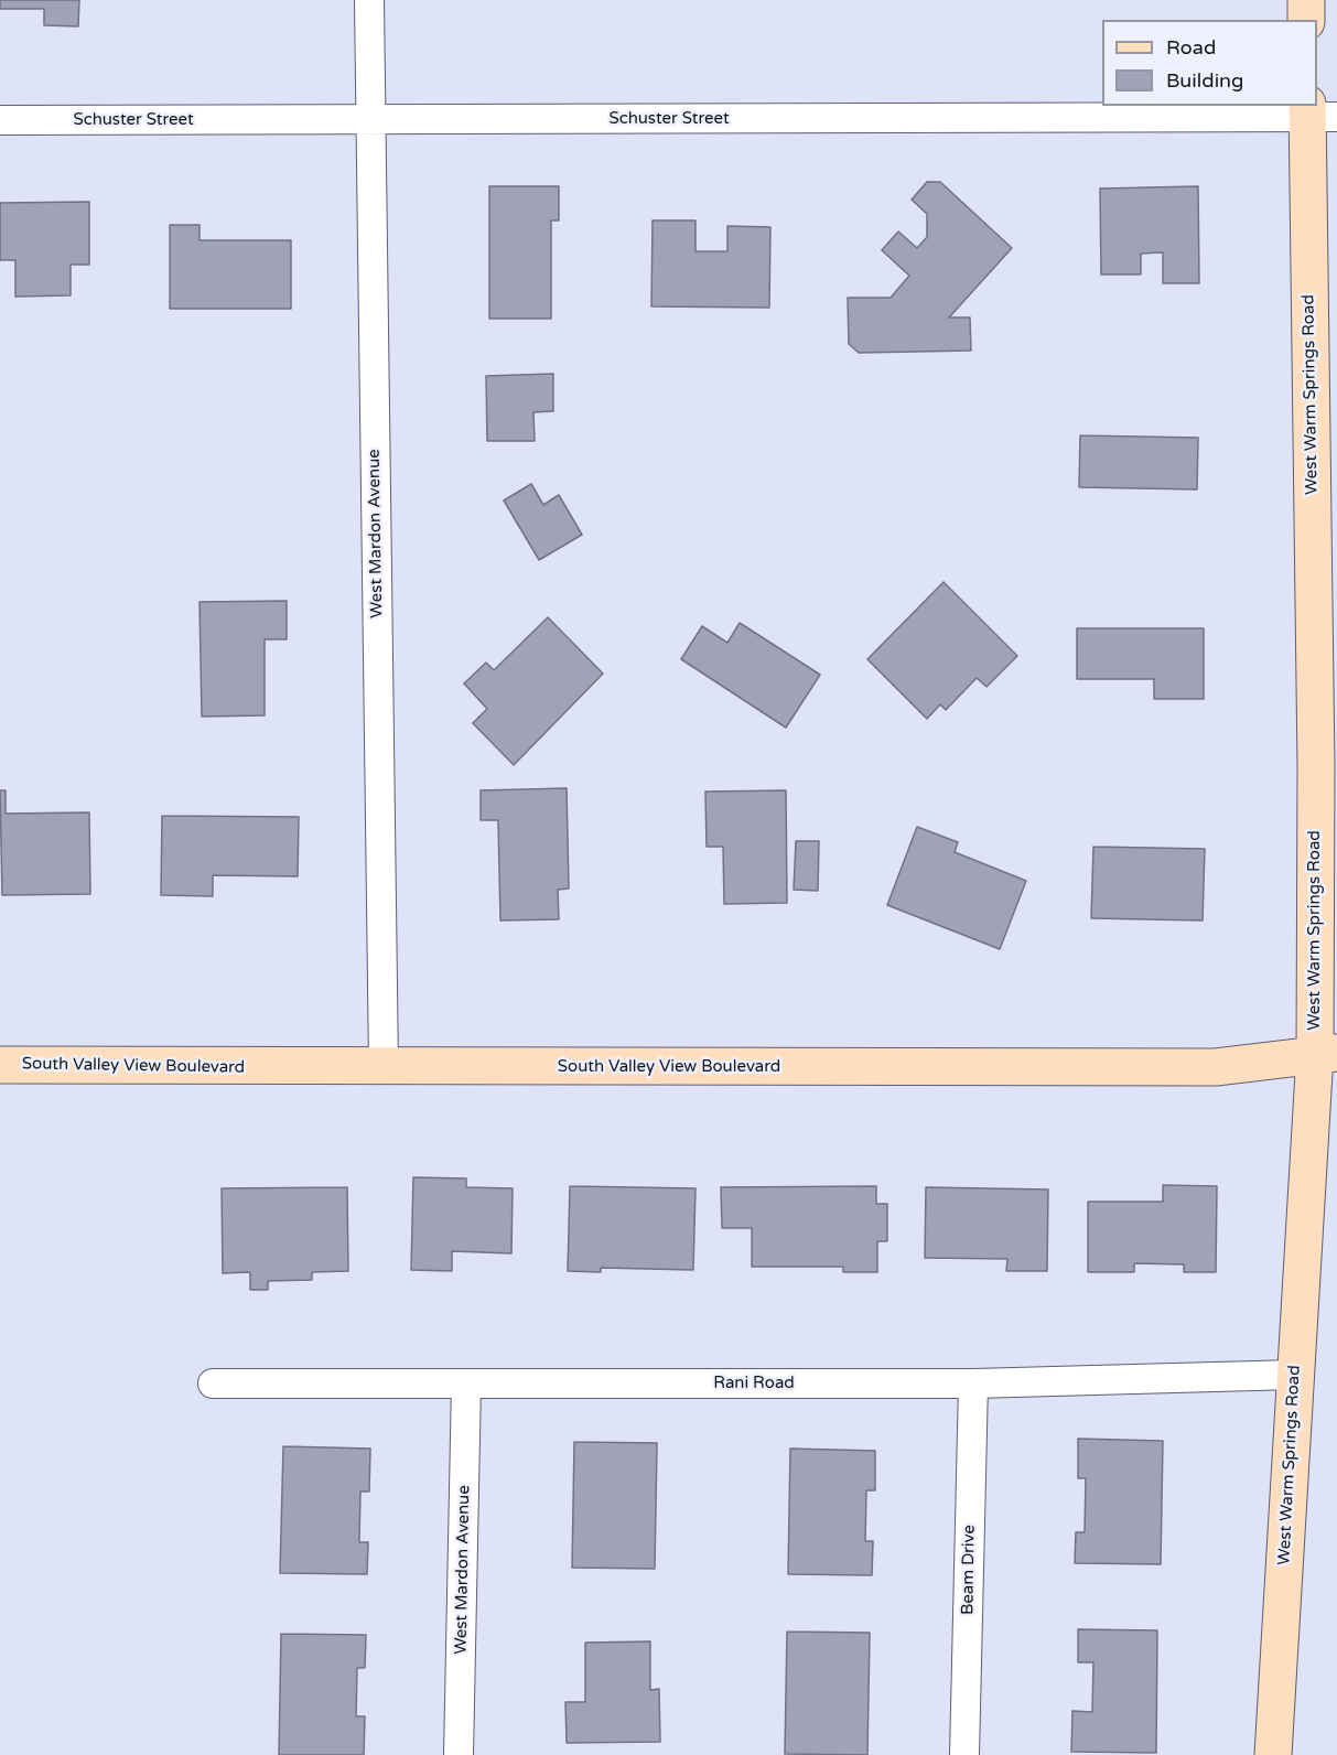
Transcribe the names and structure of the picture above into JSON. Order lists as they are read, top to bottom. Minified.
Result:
{"streets":{"main road":["West Warm Springs Road","South Valley View Boulevard"],"street":["Schuster Street","West Mardon Avenue","Rani Road","Beam Drive"]},"crossings":[["Schuster Street","West Warm Springs Road"],["Schuster Street","West Mardon Avenue"],["West Warm Springs Road","South Valley View Boulevard"],["West Warm Springs Road","Rani Road"],["West Mardon Avenue","South Valley View Boulevard"],["West Mardon Avenue","Rani Road"],["Rani Road","Beam Drive"]],"legend":["Road","Building"]}
